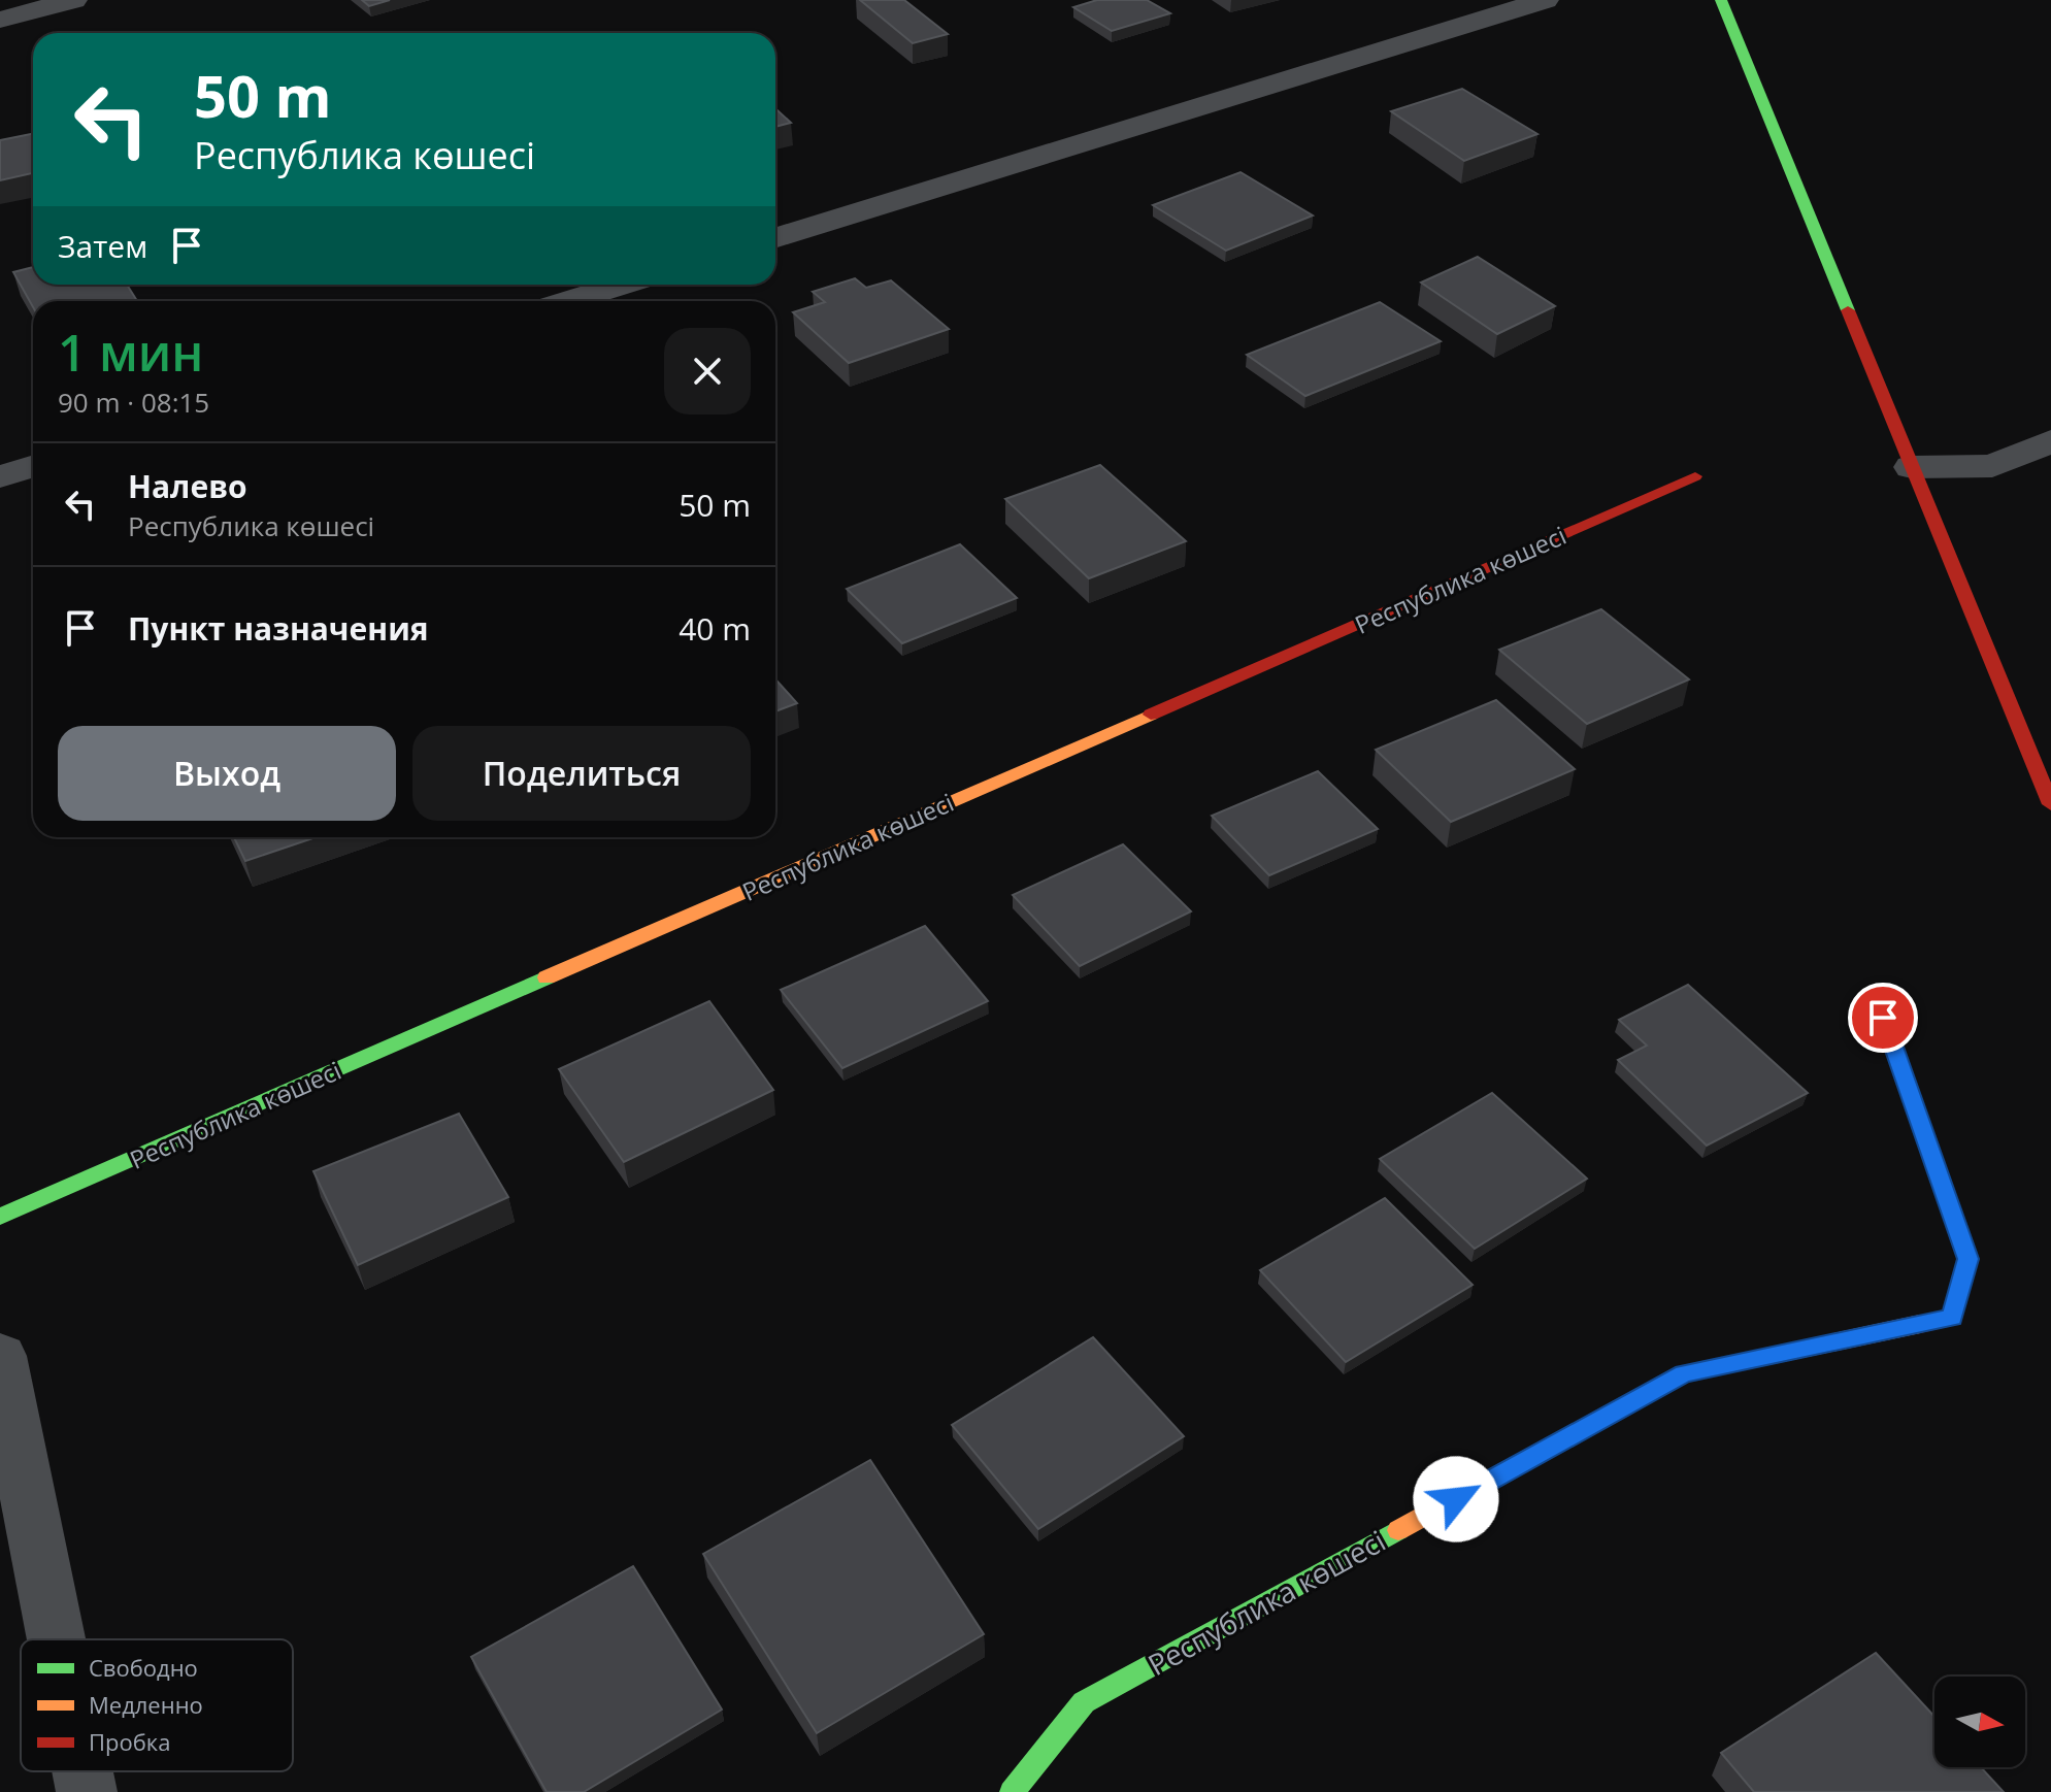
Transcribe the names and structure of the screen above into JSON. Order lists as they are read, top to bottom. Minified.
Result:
{"streets":{"street":["Республика көшесі"]},"legend":["Свободно","Медленно","Пробка"],"north":"right","page":{"turn":["50 m","Республика көшесі"],"then":"Затем","heading":["1 мин","90 m · 08:15"],"list":[{"name":"Налево","note":"Республика көшесі","value":"50 m"},{"name":"Пункт назначения","value":"40 m"}],"buttons":["Выход","Поделиться"]}}
